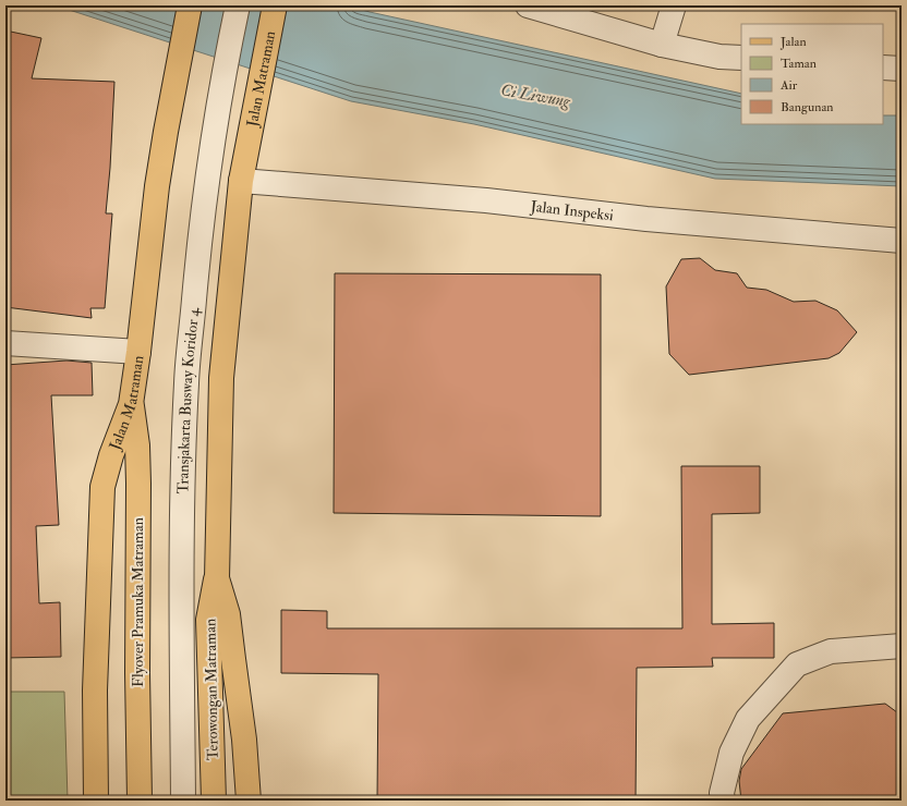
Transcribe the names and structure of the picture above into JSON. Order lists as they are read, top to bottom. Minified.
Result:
{"streets":{"main road":["Jalan Matraman","Flyover Pramuka Matraman","Terowongan Matraman"],"street":["Jalan Inspeksi","Transjakarta Busway Koridor 4"]},"crossings":[["Jalan Matraman","Jalan Inspeksi"],["Jalan Matraman","Flyover Pramuka Matraman"],["Jalan Matraman","Terowongan Matraman"]],"water":["Ci Liwung"],"legend":["Jalan","Taman","Air","Bangunan"]}
